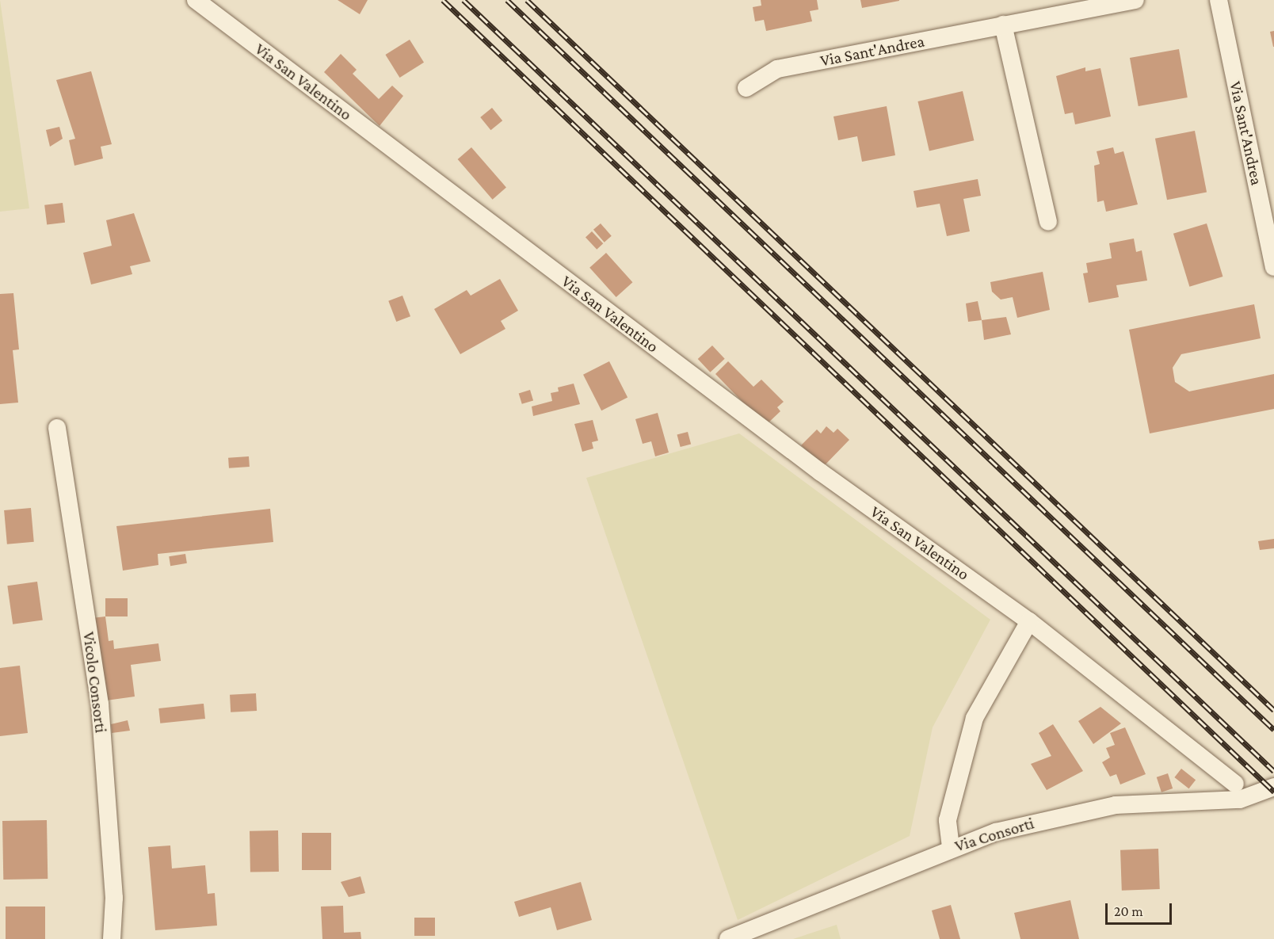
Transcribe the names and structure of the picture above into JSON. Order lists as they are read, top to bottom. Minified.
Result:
{"streets":{"street":["Via Sant'Andrea","Via San Valentino","Vicolo Consorti","Via Consorti"]},"scale_bar":"20 m"}
